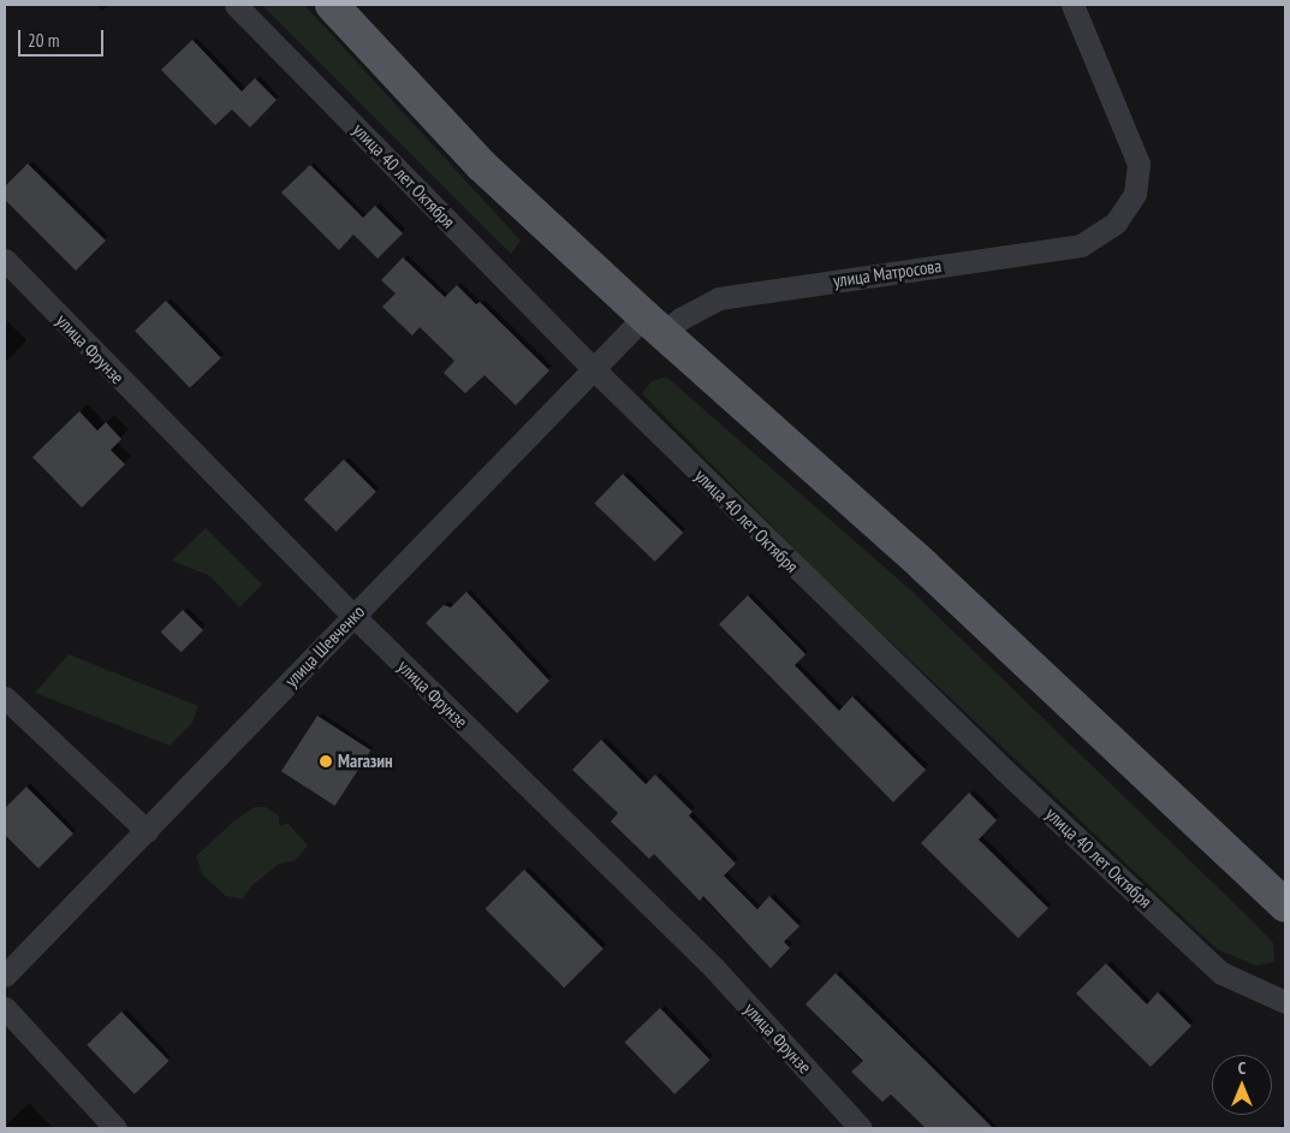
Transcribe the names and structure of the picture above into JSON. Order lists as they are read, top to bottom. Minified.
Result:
{"streets":{"street":["улица 40 лет Октября","улица Матросова","улица Фрунзе","улица Шевченко"]},"crossings":[["улица 40 лет Октября","улица Шевченко"],["улица Матросова","улица Шевченко"],["улица Фрунзе","улица Шевченко"]],"places":["Магазин"],"scale_bar":"20 m","north":"top"}
